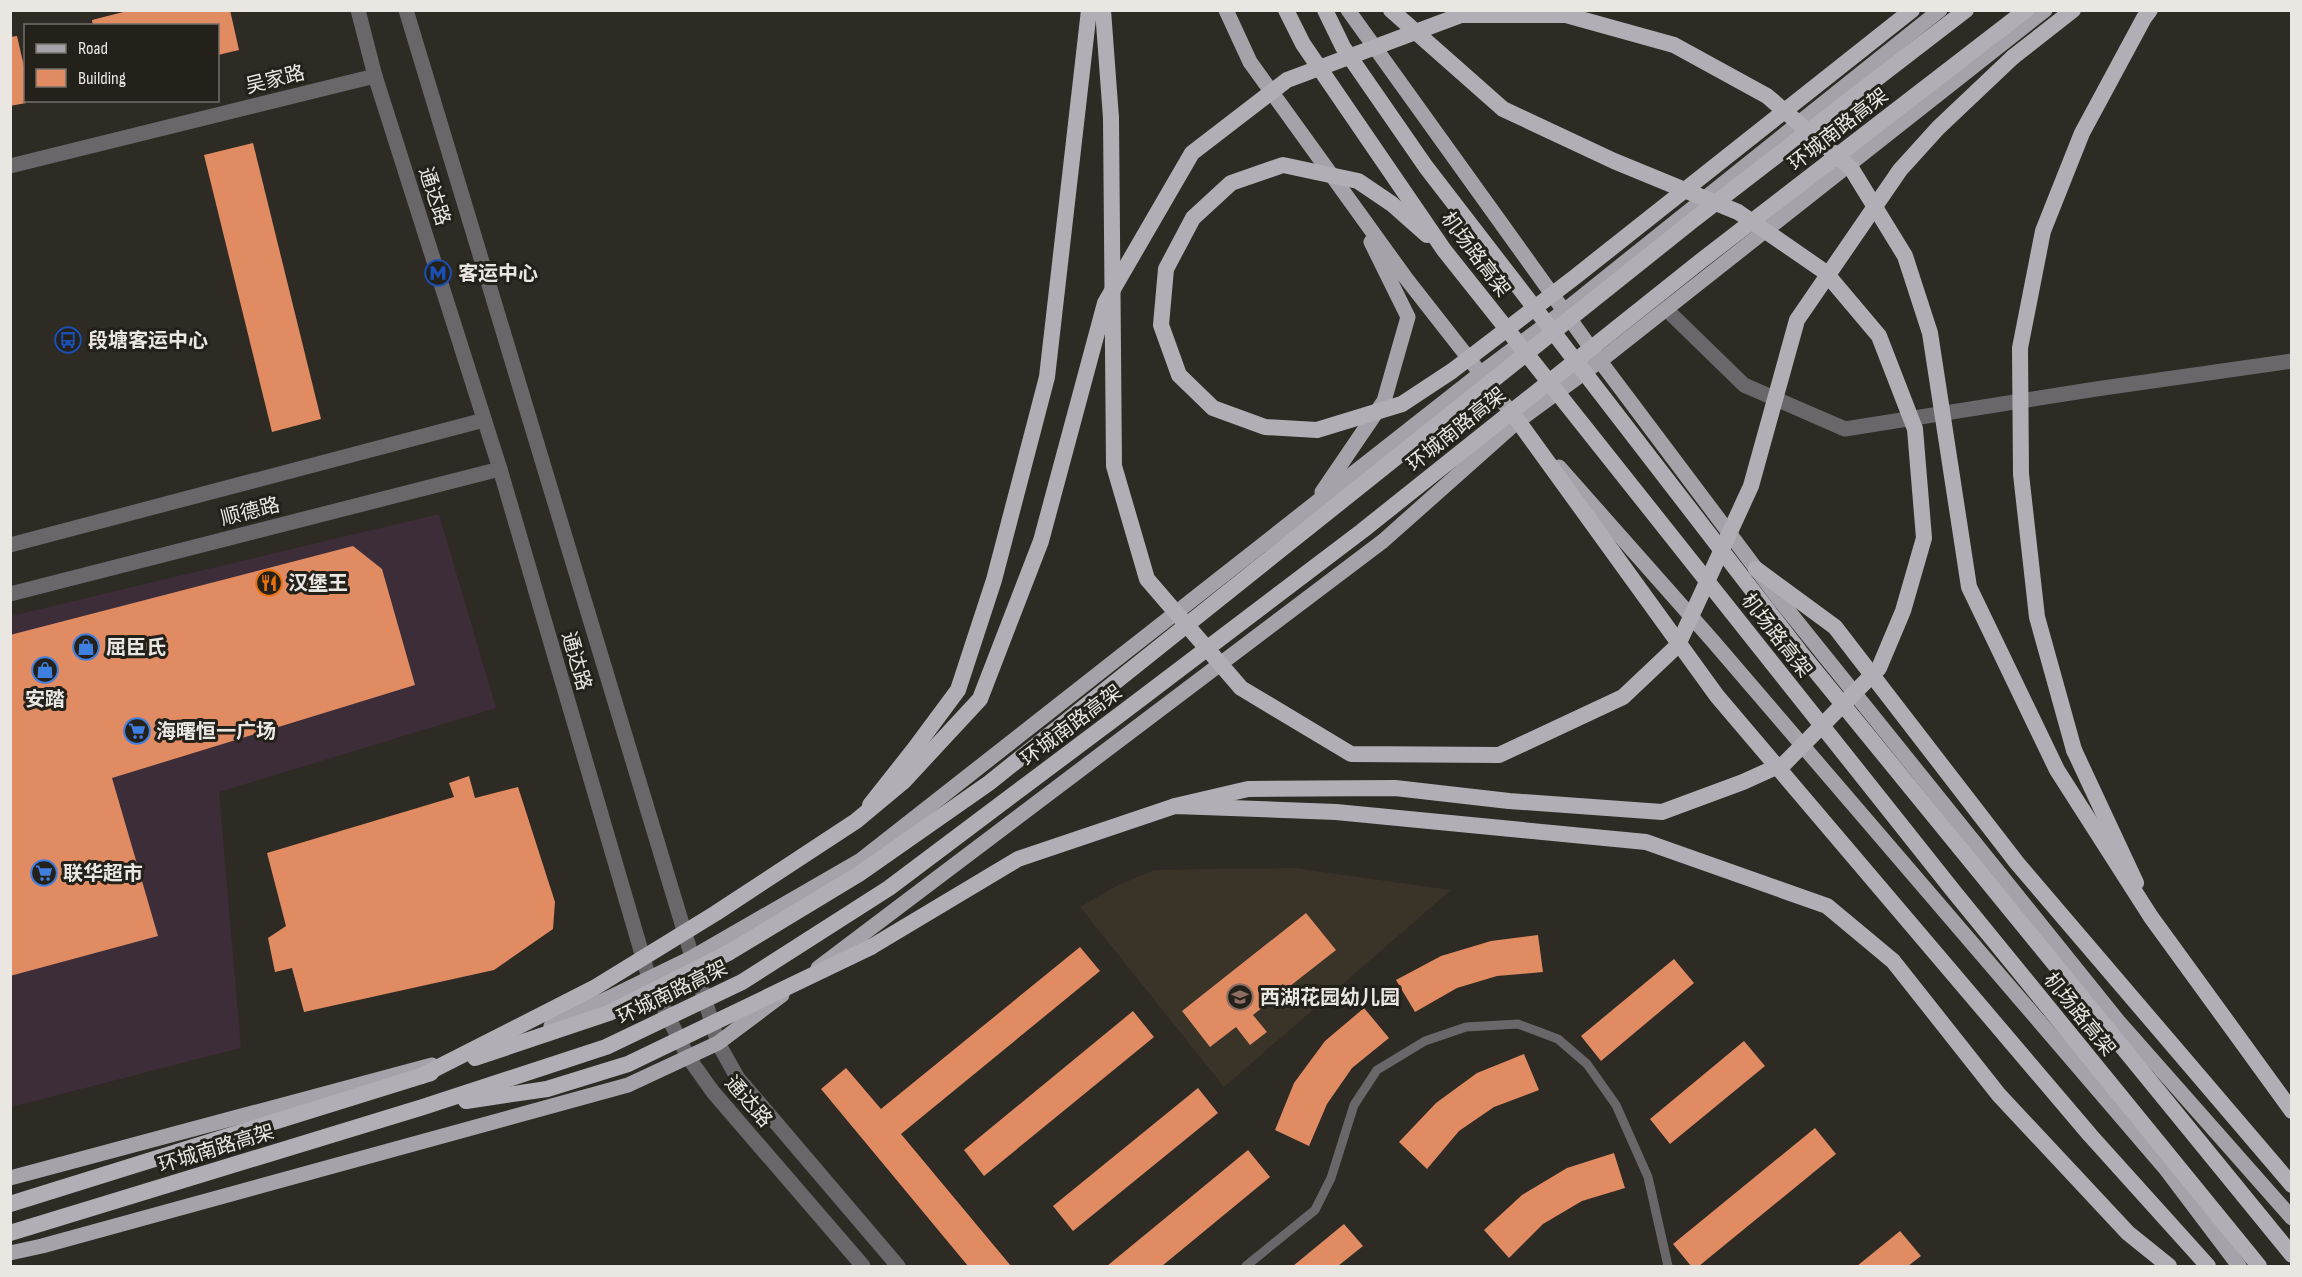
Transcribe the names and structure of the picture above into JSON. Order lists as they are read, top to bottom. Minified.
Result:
{"streets":{"highway":["环城南路高架","机场路高架"],"street":["吴家路","通达路","顺德路"]},"crossings":[["吴家路","通达路"],["通达路","顺德路"]],"places":{"metro station":["客运中心"],"bus stop":["段塘客运中心"],"restaurant":["汉堡王"],"shop":["屈臣氏","安踏"],"supermarket":["海曙恒一广场","联华超市"],"school or university":["西湖花园幼儿园"]},"legend":["Road","Building"]}
